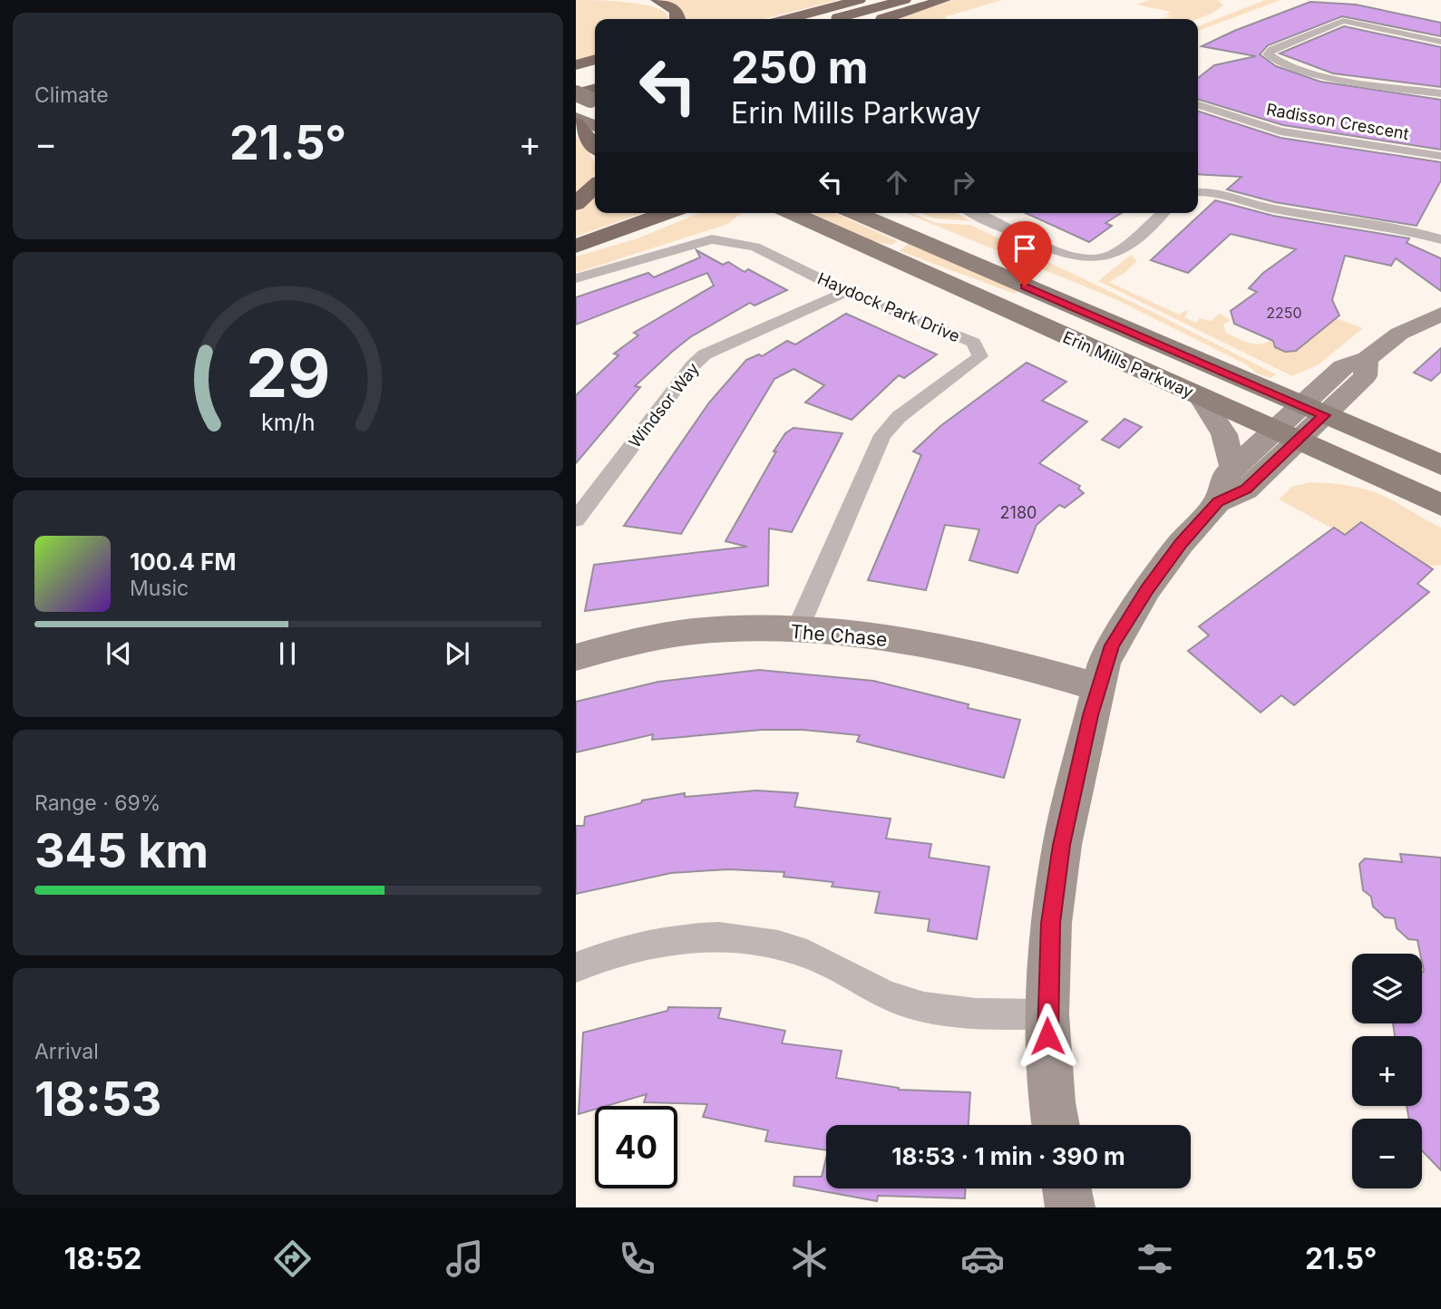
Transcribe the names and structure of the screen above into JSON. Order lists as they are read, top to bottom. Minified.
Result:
{"streets":{"main road":["Erin Mills Parkway"],"street":["Radisson Crescent","Haydock Park Drive","Windsor Way","The Chase"]},"crossings":[["Haydock Park Drive","Windsor Way"],["Haydock Park Drive","The Chase"]],"house_numbers":["2250","2180"],"page":{"tile":["Climate",["Range · 69%","345 km"],["Arrival","18:53"]],"turn":["250 m","Erin Mills Parkway"],"heat":["−","21.5°","+"],"song":["100.4 FM","Music"],"map_buttons":["+","−"],"limit":"40","trip":"18:53 · 1 min · 390 m","tabs":["18:52","21.5°"],"gauge":["29","km/h"]}}
